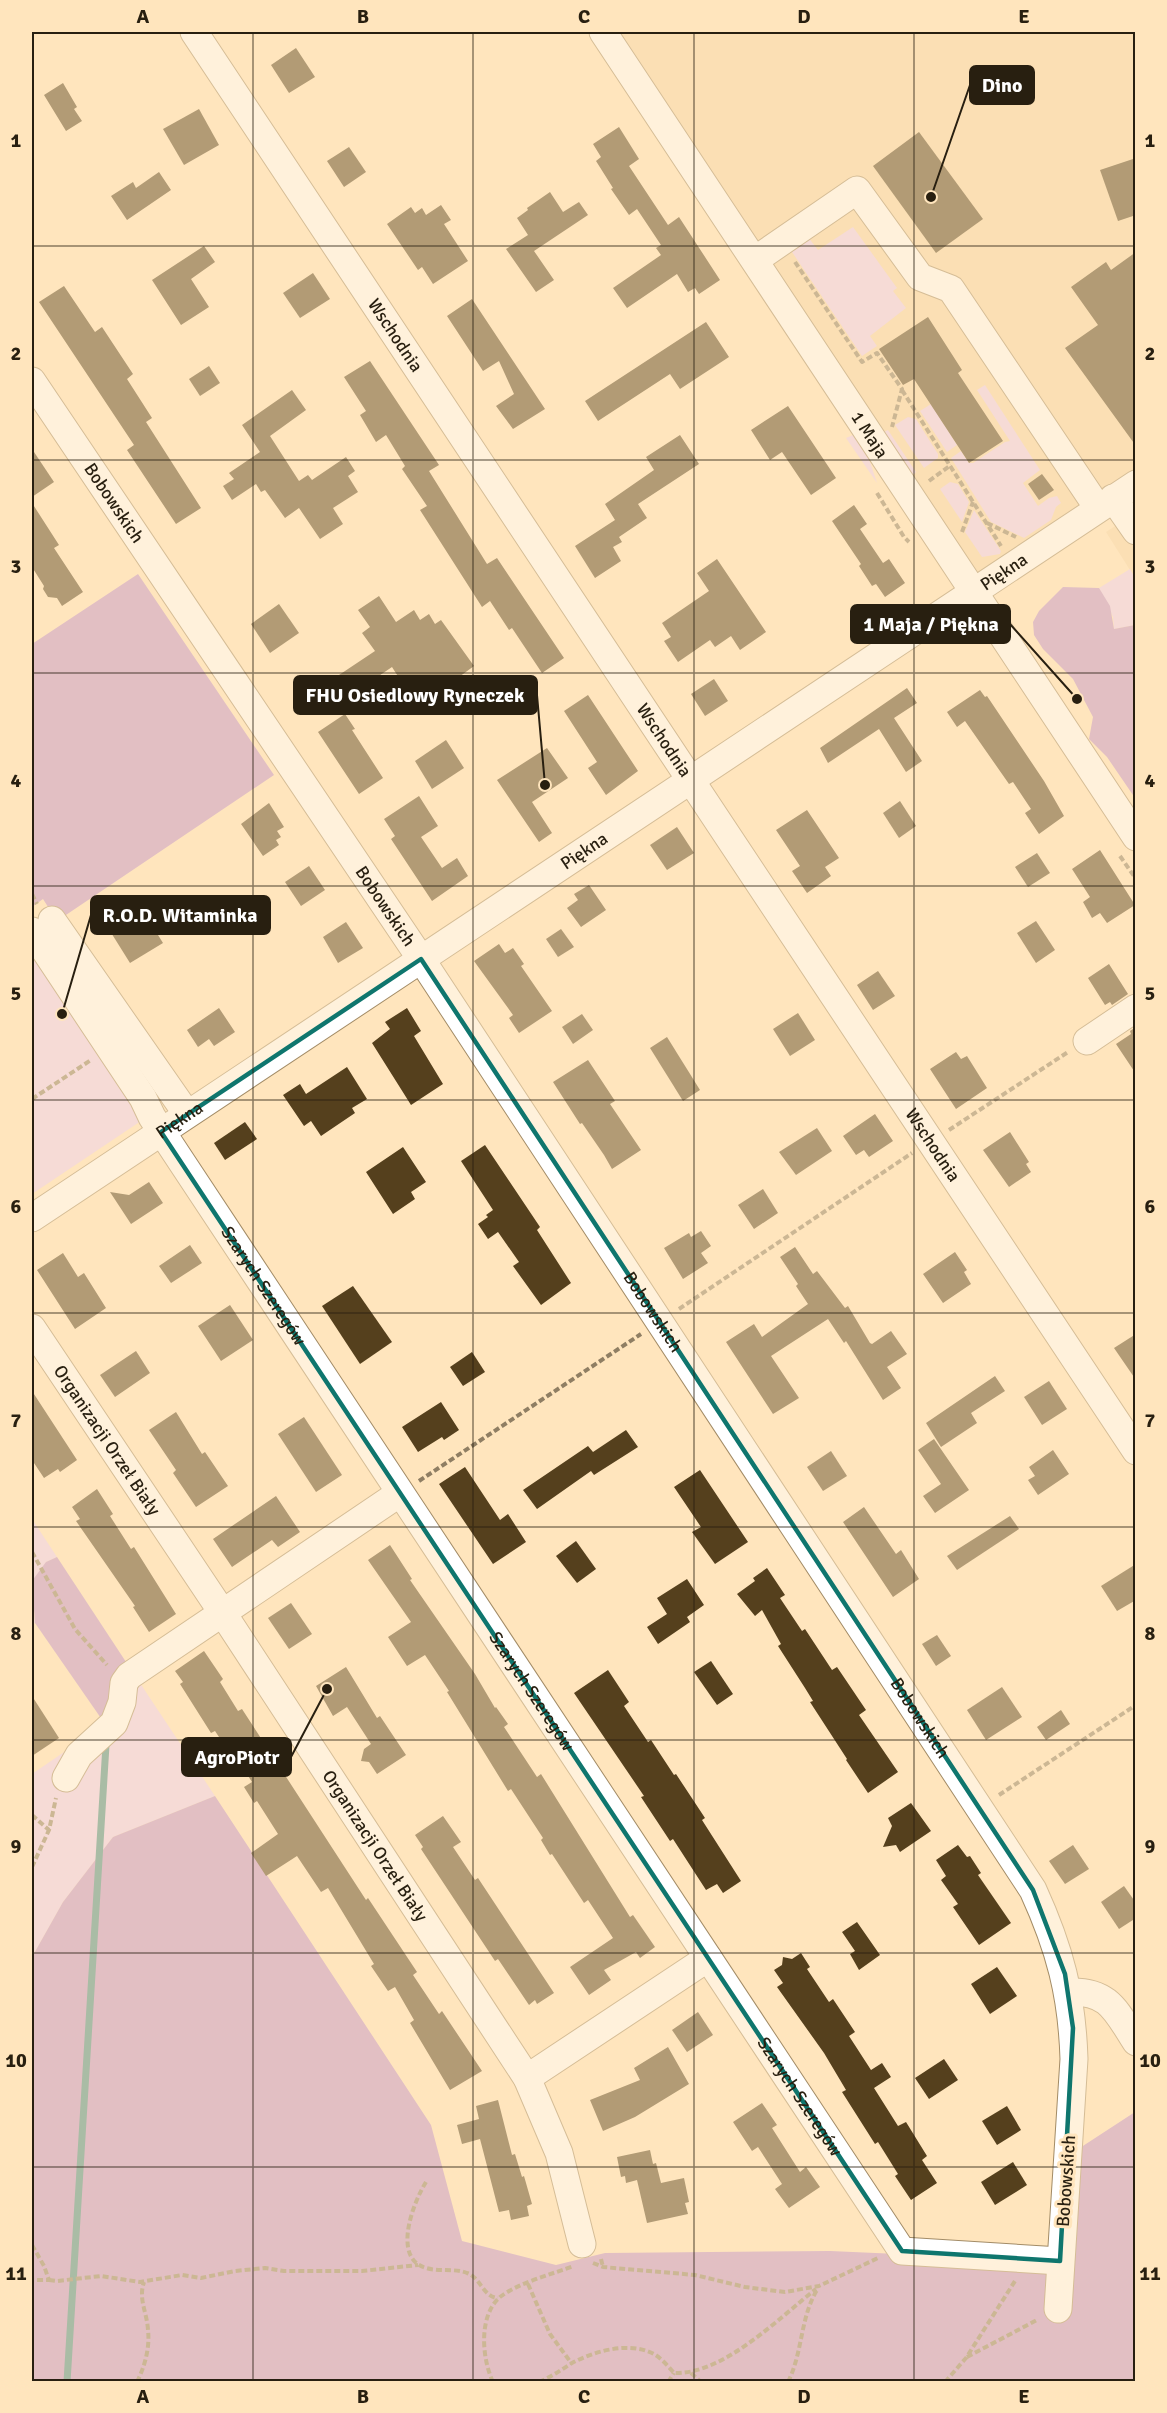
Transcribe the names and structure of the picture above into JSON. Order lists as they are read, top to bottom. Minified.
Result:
{"streets":{"street":["Wschodnia","1 Maja","Bobowskich","Piękna","Szarych Szeregów","Organizacji Orzeł Biały"]},"crossings":[["Wschodnia","Piękna"],["1 Maja","Piękna"],["Bobowskich","Piękna"],["Piękna","Szarych Szeregów"]],"places":["Dino","1 Maja / Piękna","FHU Osiedlowy Ryneczek","R.O.D. Witaminka","AgroPiotr"],"grid":{"columns":["A","B","C","D","E"],"rows":["1","2","3","4","5","6","7","8","9","10","11"]}}
